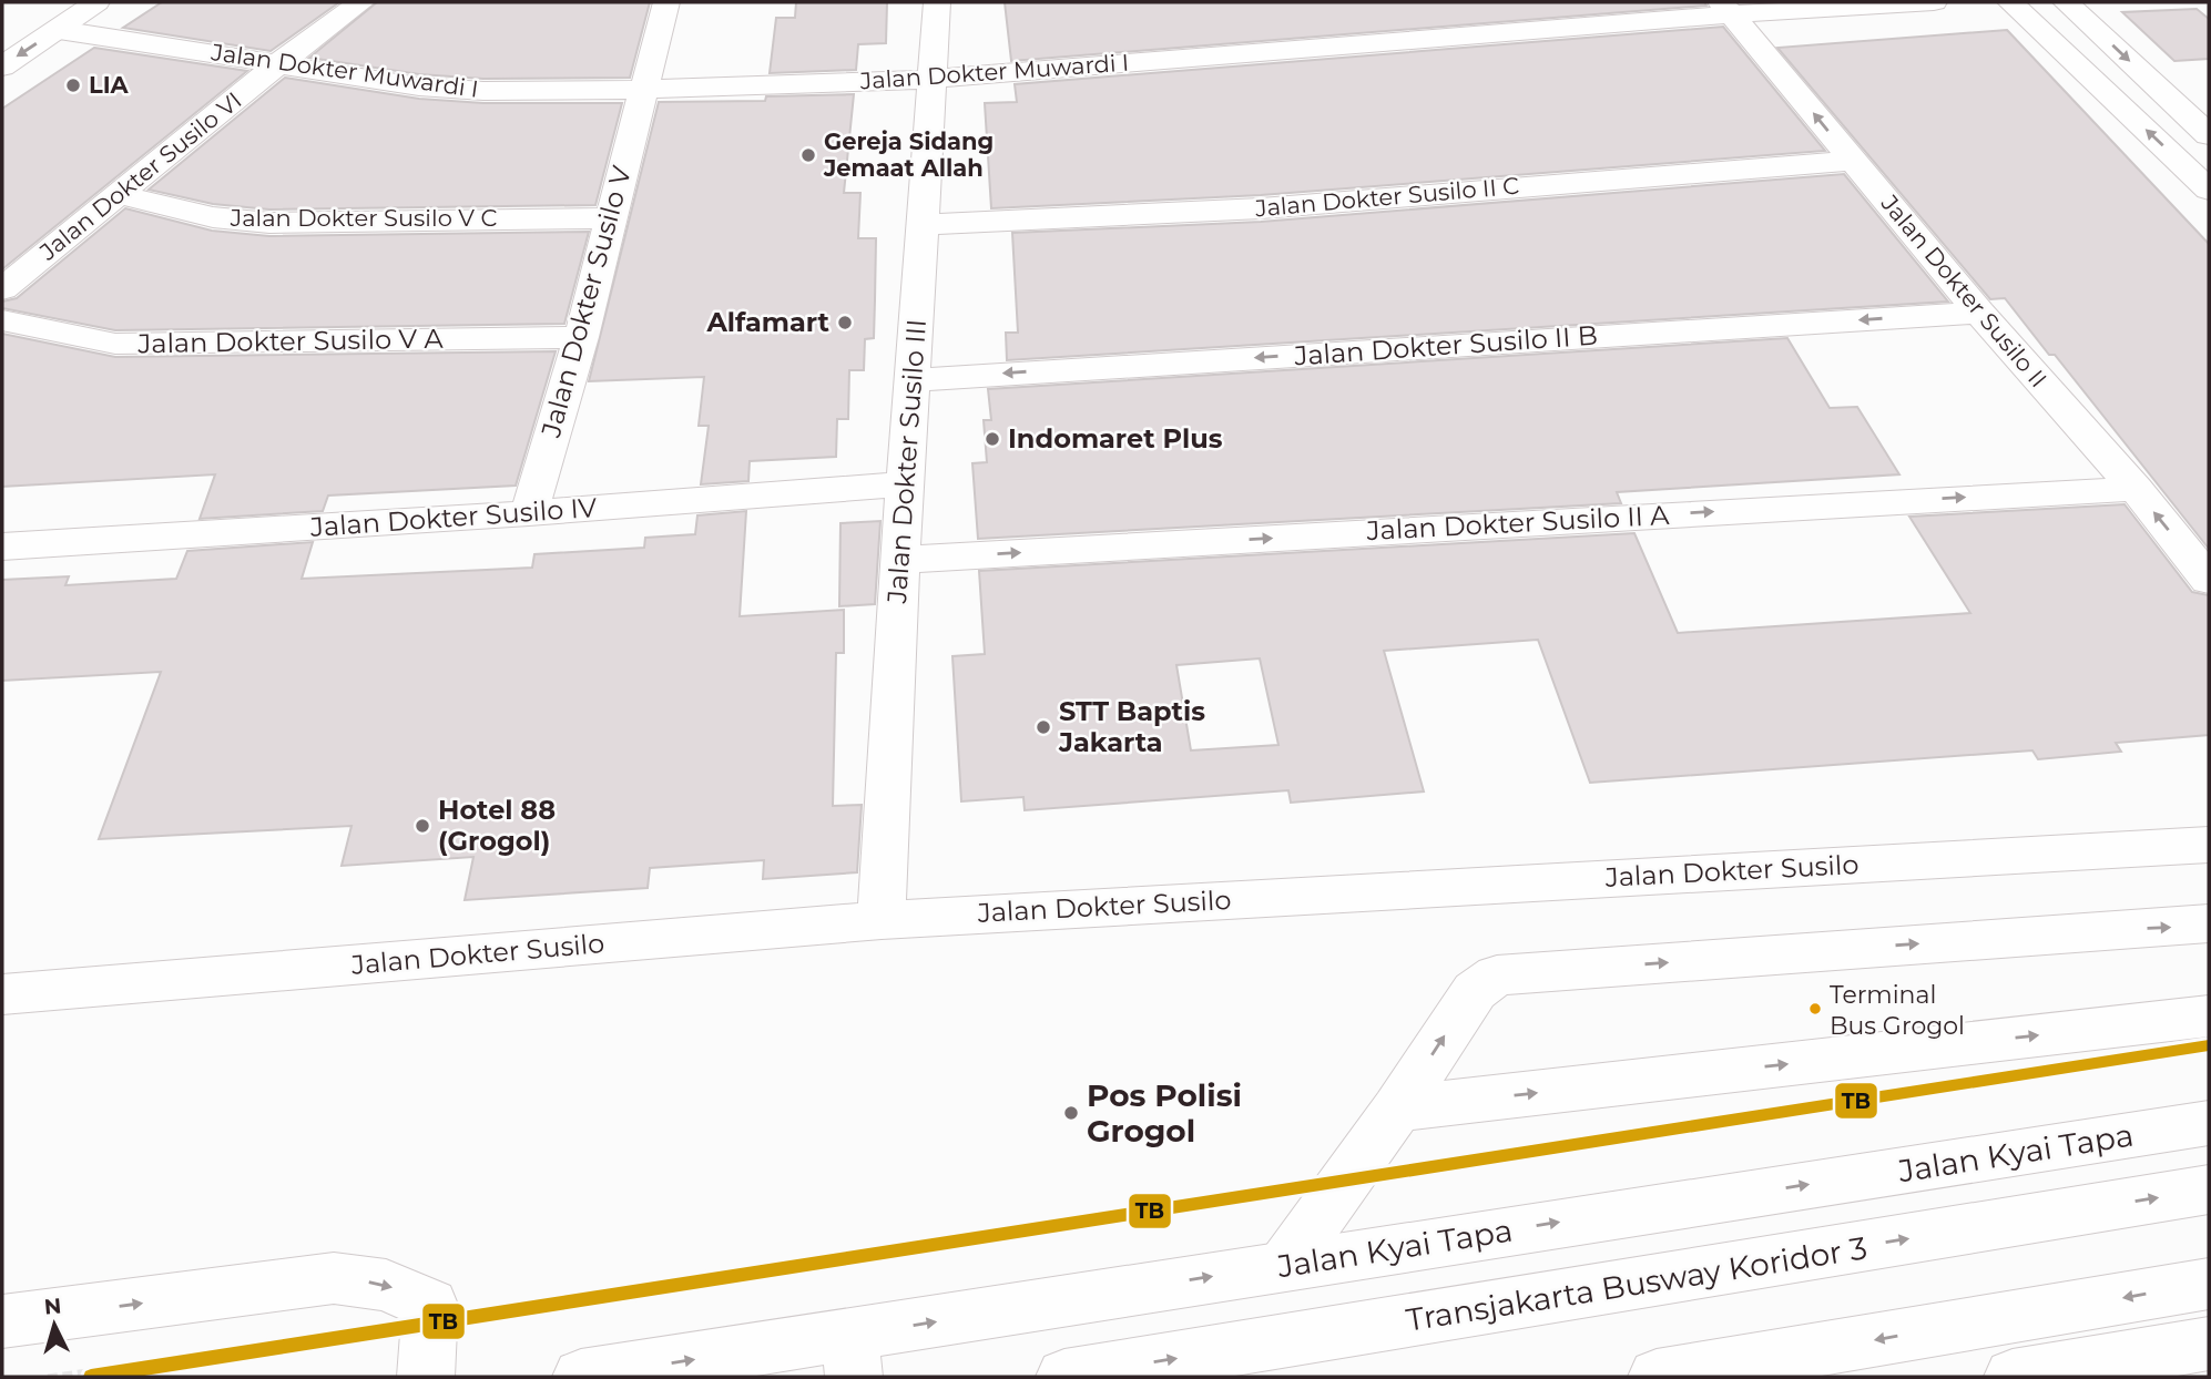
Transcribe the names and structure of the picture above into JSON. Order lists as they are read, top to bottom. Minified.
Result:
{"streets":{"main road":["Jalan Dokter Muwardi I","Jalan Dokter Susilo VI","Jalan Dokter Susilo II C","Jalan Dokter Susilo V C","Jalan Dokter Susilo II","Jalan Dokter Susilo V","Jalan Dokter Susilo V A","Jalan Dokter Susilo II B","Jalan Dokter Susilo III","Jalan Dokter Susilo IV","Jalan Dokter Susilo II A","Jalan Dokter Susilo","Jalan Kyai Tapa","Transjakarta Busway Koridor 3"]},"crossings":[["Jalan Dokter Muwardi I","Jalan Dokter Susilo VI"],["Jalan Dokter Muwardi I","Jalan Dokter Susilo II"],["Jalan Dokter Muwardi I","Jalan Dokter Susilo V"],["Jalan Dokter Muwardi I","Jalan Dokter Susilo III"],["Jalan Dokter Susilo VI","Jalan Dokter Susilo V C"],["Jalan Dokter Susilo II C","Jalan Dokter Susilo II"],["Jalan Dokter Susilo II C","Jalan Dokter Susilo III"],["Jalan Dokter Susilo V C","Jalan Dokter Susilo V"],["Jalan Dokter Susilo II","Jalan Dokter Susilo II B"],["Jalan Dokter Susilo II","Jalan Dokter Susilo II A"],["Jalan Dokter Susilo V","Jalan Dokter Susilo V A"],["Jalan Dokter Susilo V","Jalan Dokter Susilo IV"],["Jalan Dokter Susilo II B","Jalan Dokter Susilo III"],["Jalan Dokter Susilo III","Jalan Dokter Susilo IV"],["Jalan Dokter Susilo III","Jalan Dokter Susilo II A"],["Jalan Dokter Susilo III","Jalan Dokter Susilo"]],"one_way":["Jalan Dokter Susilo II","Jalan Dokter Susilo II B","Jalan Dokter Susilo II A"],"places":["LIA","Gereja Sidang Jemaat Allah","Alfamart","Indomaret Plus","STT Baptis Jakarta","Hotel 88 (Grogol)","Terminal Bus Grogol","Pos Polisi Grogol"],"lines":["transit line TB"],"north":"top"}
